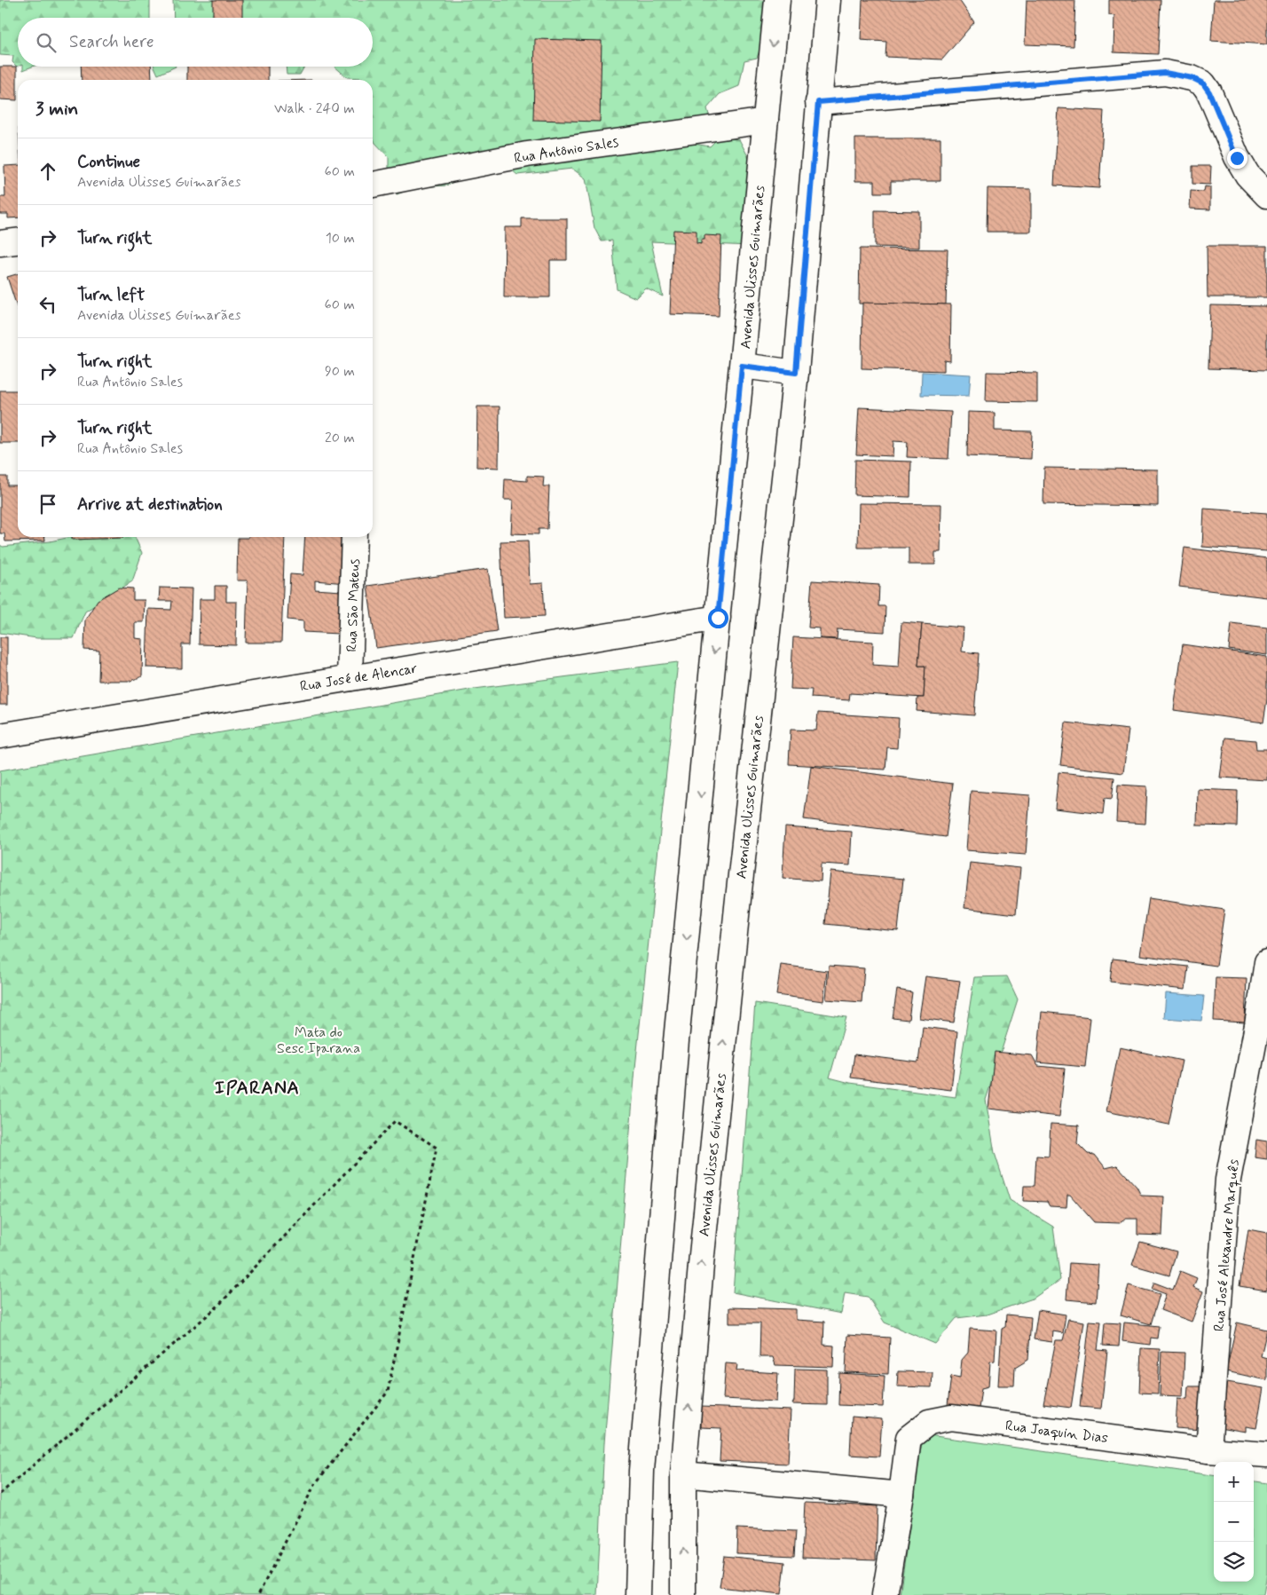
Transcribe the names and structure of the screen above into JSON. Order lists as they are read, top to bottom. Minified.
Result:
{"streets":{"main road":["Rua Antônio Sales","Avenida Ulisses Guimarães","Rua São Mateus","Rua José de Alencar","Rua José Alexandre Marquês","Rua Joaquin Dias"]},"crossings":[["Rua Antônio Sales","Avenida Ulisses Guimarães"],["Avenida Ulisses Guimarães","Rua José de Alencar"],["Rua São Mateus","Rua José de Alencar"],["Rua José Alexandre Marquês","Rua Joaquin Dias"]],"districts":["IPARANA"],"parks":["Mata do Sesc Iparana"],"page":{"search":"Search here","heading":["3 min","Walk · 240 m"],"list":[["Continue","Avenida Ulisses Guimarães","60 m"],["Turn right","10 m"],["Turn left","Avenida Ulisses Guimarães","60 m"],["Turn right","Rua Antônio Sales","90 m"],["Turn right","Rua Antônio Sales","20 m"],"Arrive at destination"],"map_buttons":["+","−"]}}
